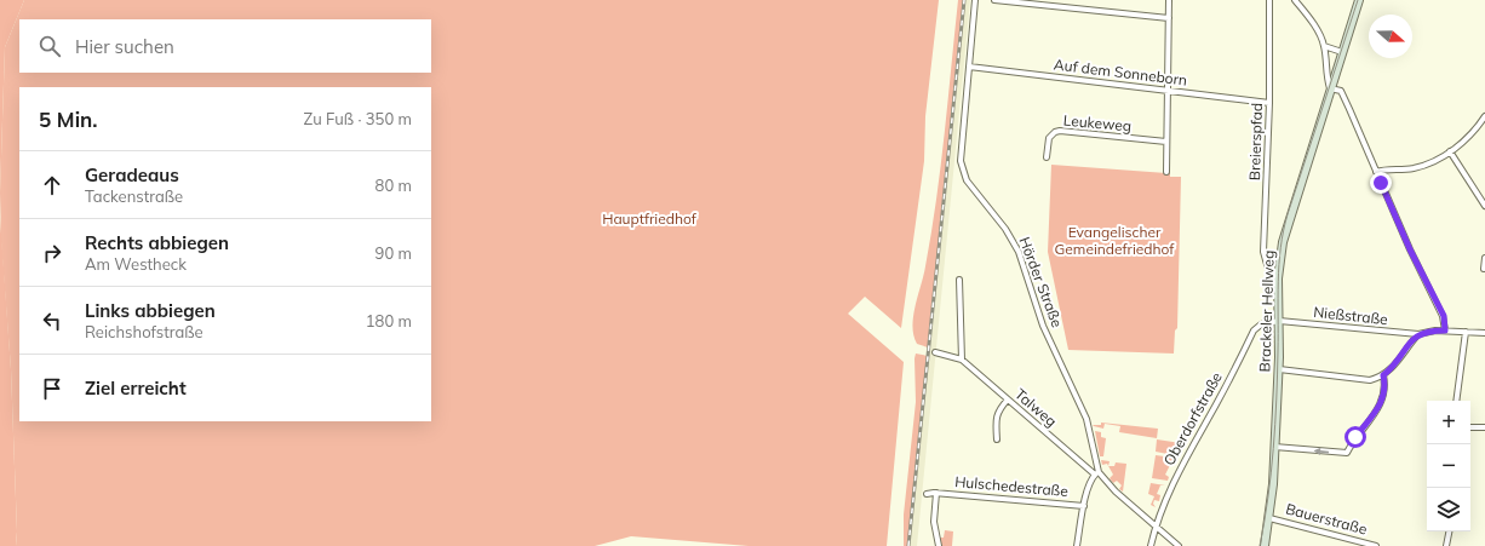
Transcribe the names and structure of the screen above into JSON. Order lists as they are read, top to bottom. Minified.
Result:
{"streets":{"main road":["Brackeler Hellweg"],"street":["Auf dem Sonneborn","Leukeweg","Breierspfad","Hörder Straße","Nießstraße","Talweg","Oberdorfstraße","Hulschedestraße","Bauerstraße"]},"crossings":[["Auf dem Sonneborn","Breierspfad"],["Auf dem Sonneborn","Hörder Straße"],["Breierspfad","Brackeler Hellweg"],["Hörder Straße","Talweg"],["Hörder Straße","Oberdorfstraße"],["Brackeler Hellweg","Nießstraße"],["Brackeler Hellweg","Oberdorfstraße"],["Brackeler Hellweg","Bauerstraße"],["Nießstraße","Oberdorfstraße"]],"parks":["Hauptfriedhof","Evangelischer Gemeindefriedhof"],"north":"right","page":{"search":"Hier suchen","heading":["5 Min.","Zu Fuß · 350 m"],"list":[["Geradeaus","Tackenstraße","80 m"],["Rechts abbiegen","Am Westheck","90 m"],["Links abbiegen","Reichshofstraße","180 m"],"Ziel erreicht"],"map_buttons":["+","−"]}}
